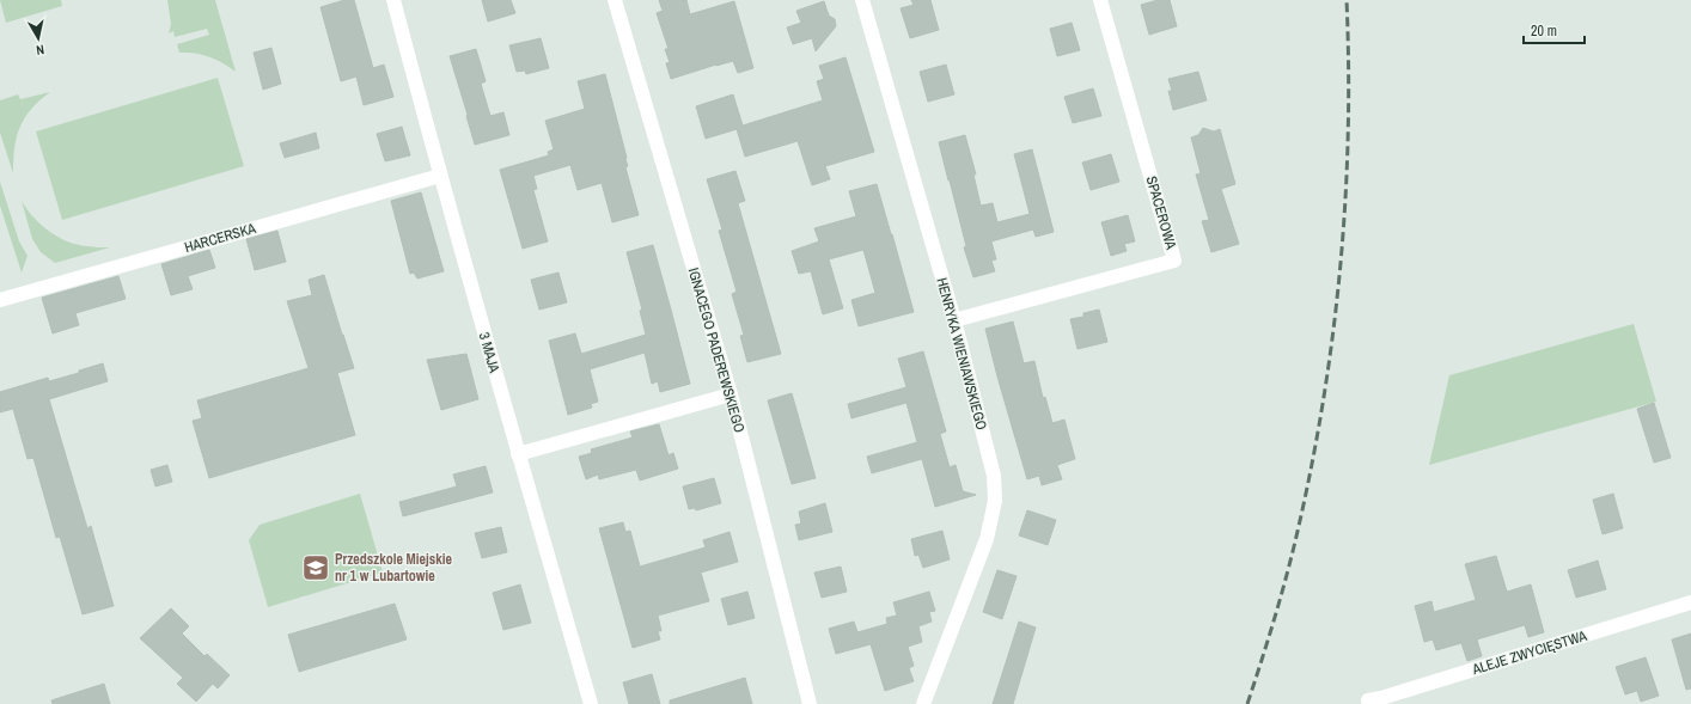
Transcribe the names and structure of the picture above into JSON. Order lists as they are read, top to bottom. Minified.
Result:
{"streets":{"street":["SPACEROWA","HARCERSKA","IGNACEGO PADEREWSKIEGO","3 MAJA","HENRYKA WIENIAWSKIEGO","ALEJE ZWYCIĘSTWA"]},"crossings":[["SPACEROWA","HENRYKA WIENIAWSKIEGO"],["HARCERSKA","3 MAJA"]],"places":{"school or university":["Przedszkole Miejskie nr 1 w Lubartowie"]},"scale_bar":"20 m","north":"bottom"}
